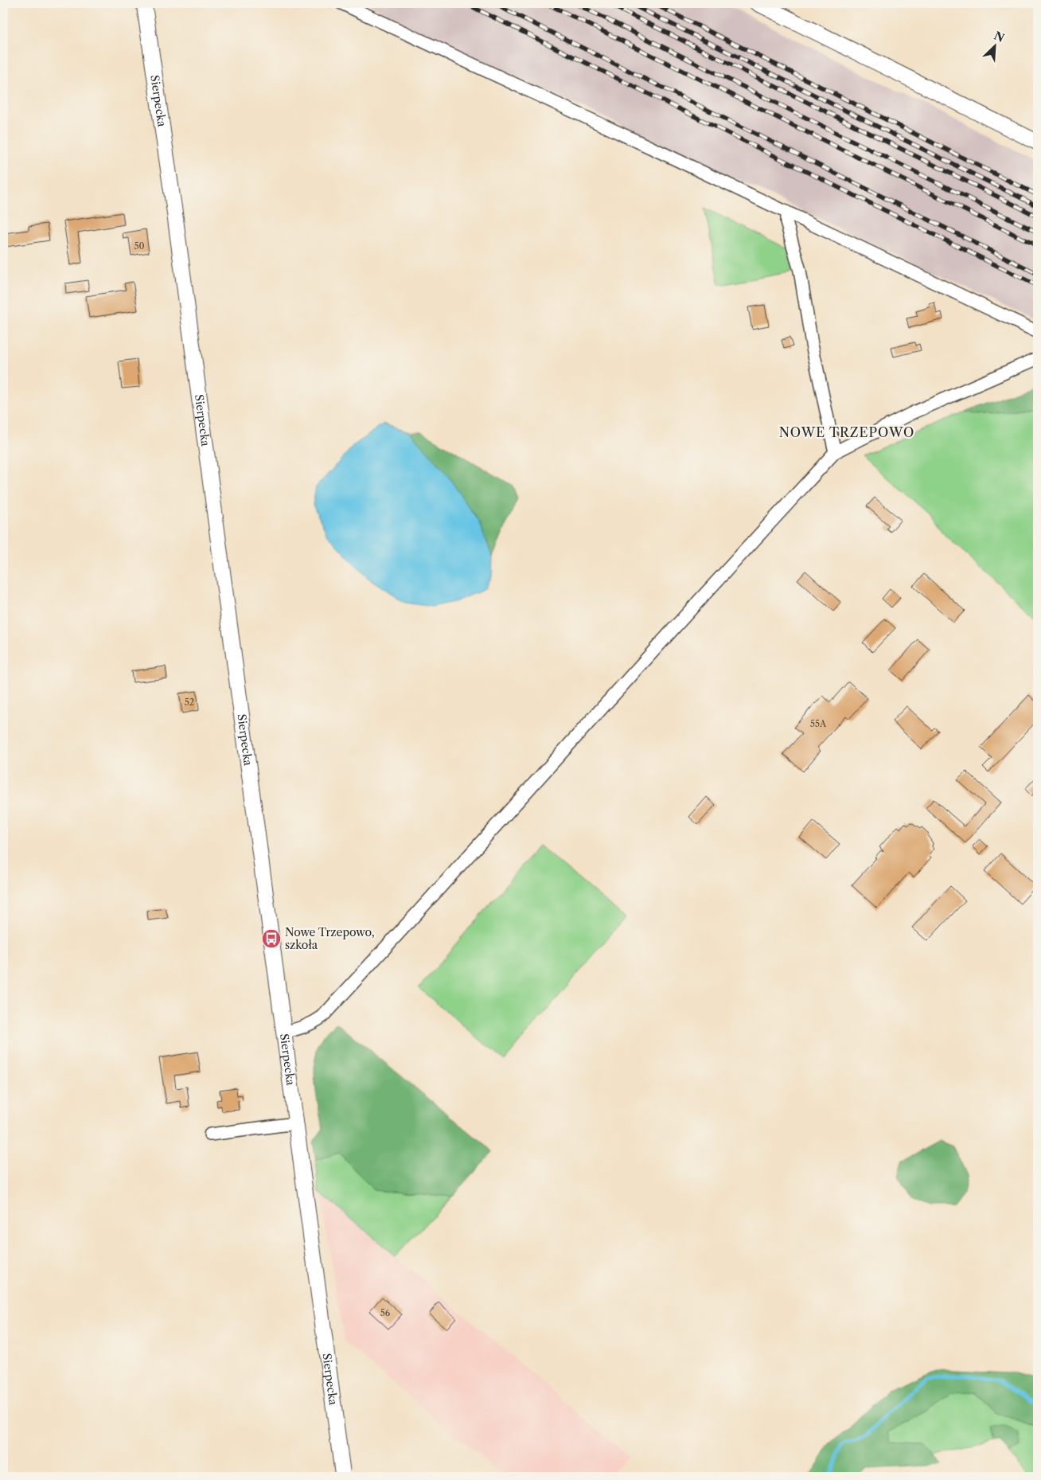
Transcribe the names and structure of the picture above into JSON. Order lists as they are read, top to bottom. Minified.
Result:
{"streets":{"street":["Sierpecka"]},"districts":["NOWE TRZEPOWO"],"places":{"bus stop":["Nowe Trzepowo, szkoła"]},"house_numbers":["50","52","55A","56"],"north":"top right"}
